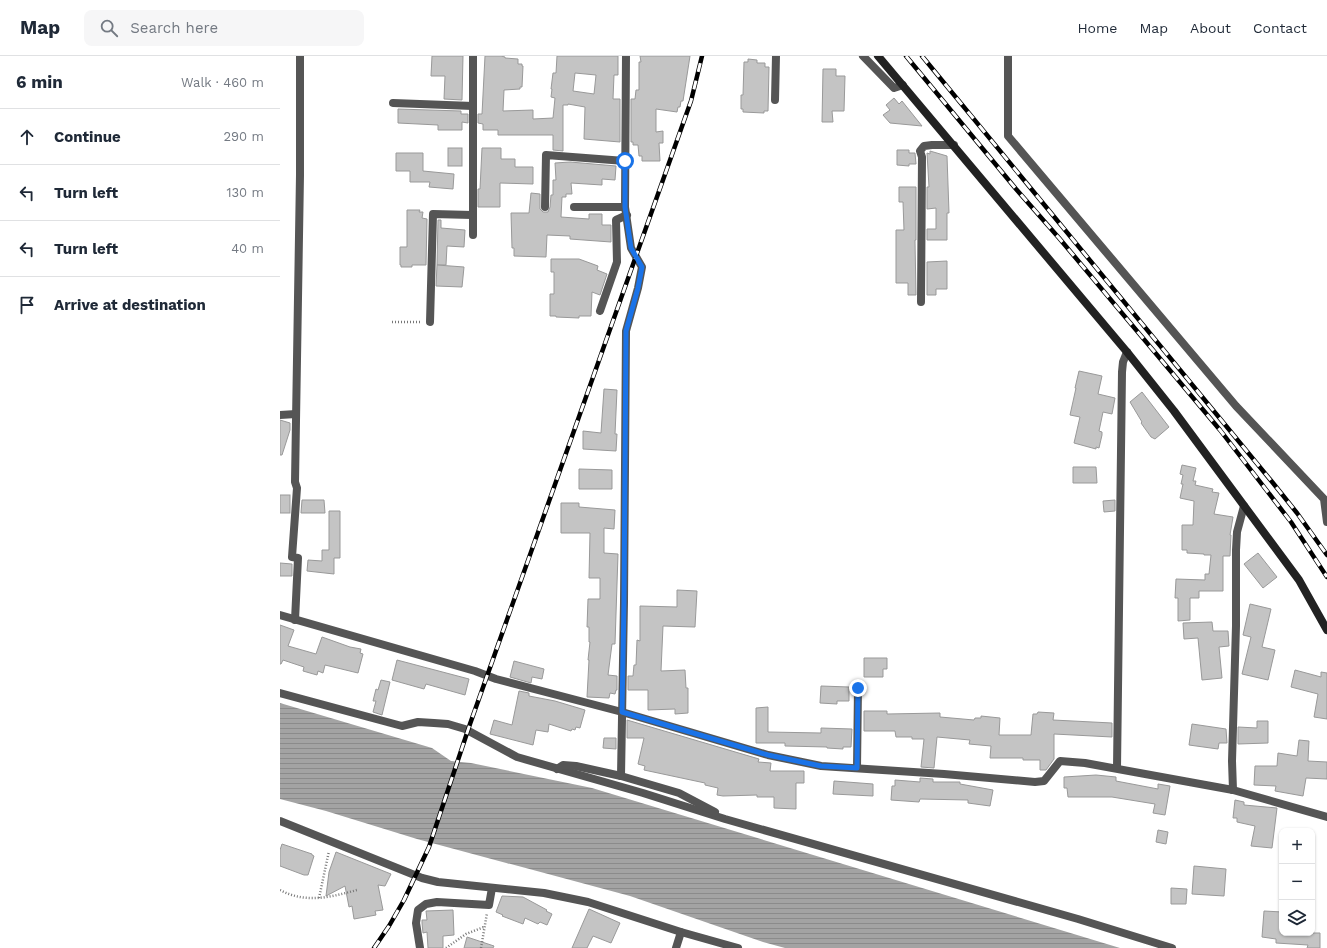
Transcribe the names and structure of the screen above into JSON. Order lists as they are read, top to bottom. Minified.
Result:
{"page":{"header":"Map","search":"Search here","nav":["Home","Map","About","Contact"],"heading":["6 min","Walk · 460 m"],"list":[["Continue","290 m"],["Turn left","130 m"],["Turn left","40 m"],"Arrive at destination"],"map_buttons":["+","−"]}}
